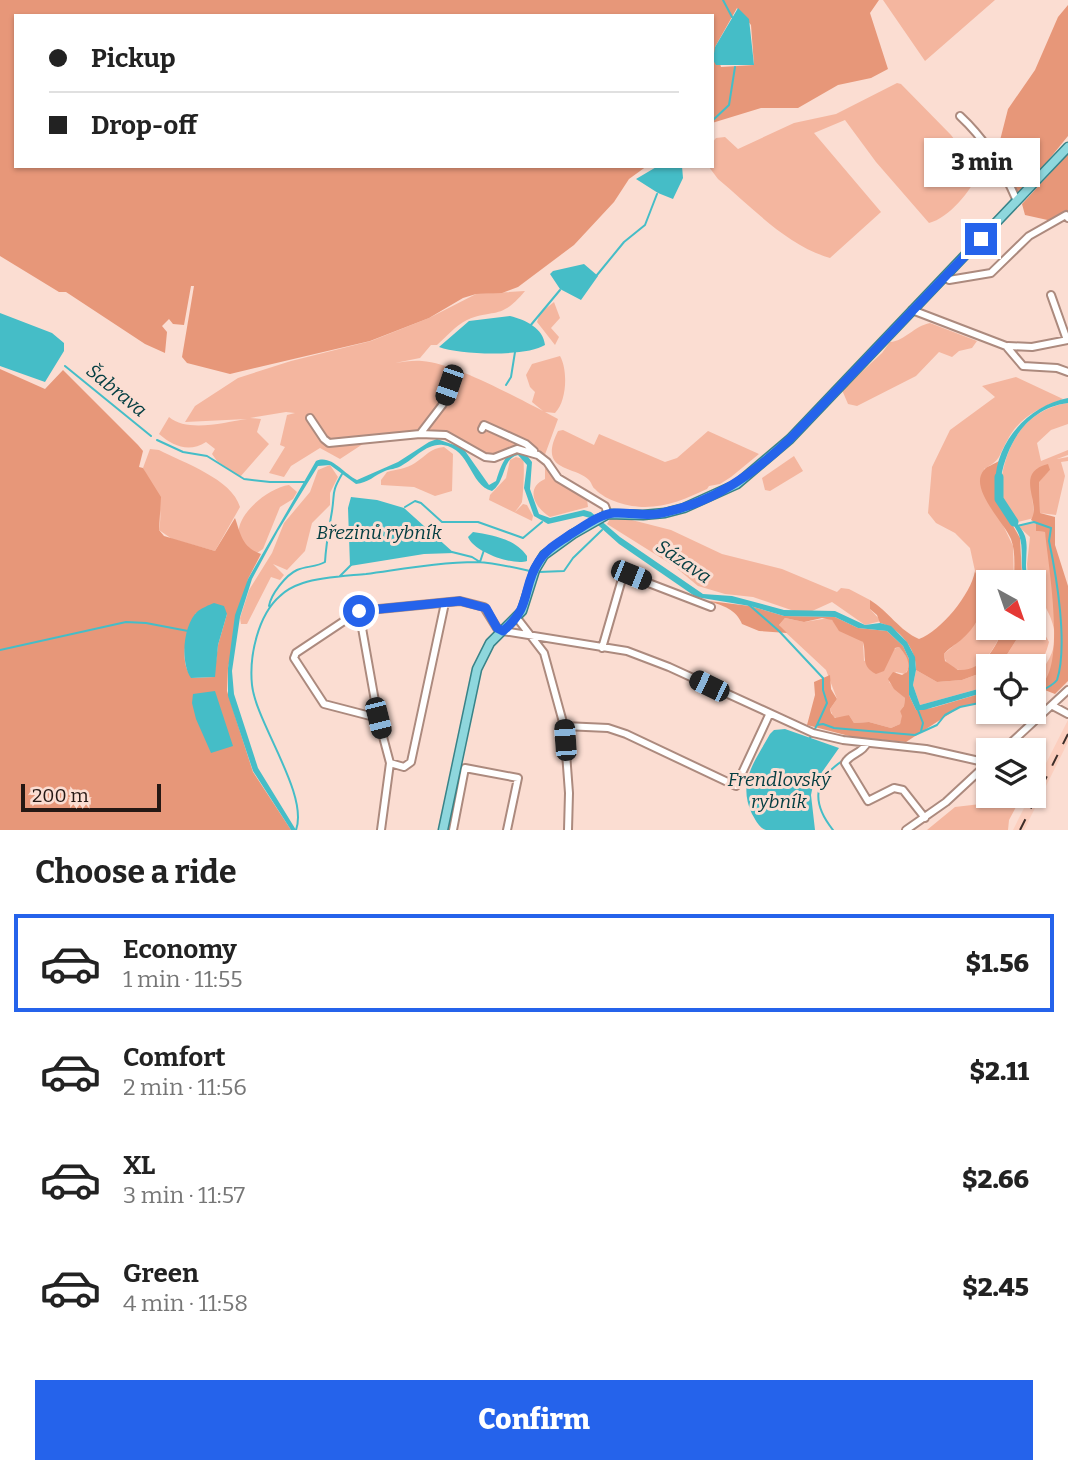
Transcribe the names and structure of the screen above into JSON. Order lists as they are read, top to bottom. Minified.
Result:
{"water":["Šabrava","Březinů rybník","Sázava","Frendlovský rybník"],"scale_bar":"200 m","north":"bottom right","page":{"banner":["Pickup","Drop-off"],"bubble":"3 min","scale":"200 m","heading":"Choose a ride","list":[{"name":"Economy","note":"1 min · 11:55","value":"$1.56"},{"name":"Comfort","note":"2 min · 11:56","value":"$2.11"},{"name":"XL","note":"3 min · 11:57","value":"$2.66"},{"name":"Green","note":"4 min · 11:58","value":"$2.45"}],"buttons":"Confirm"}}
